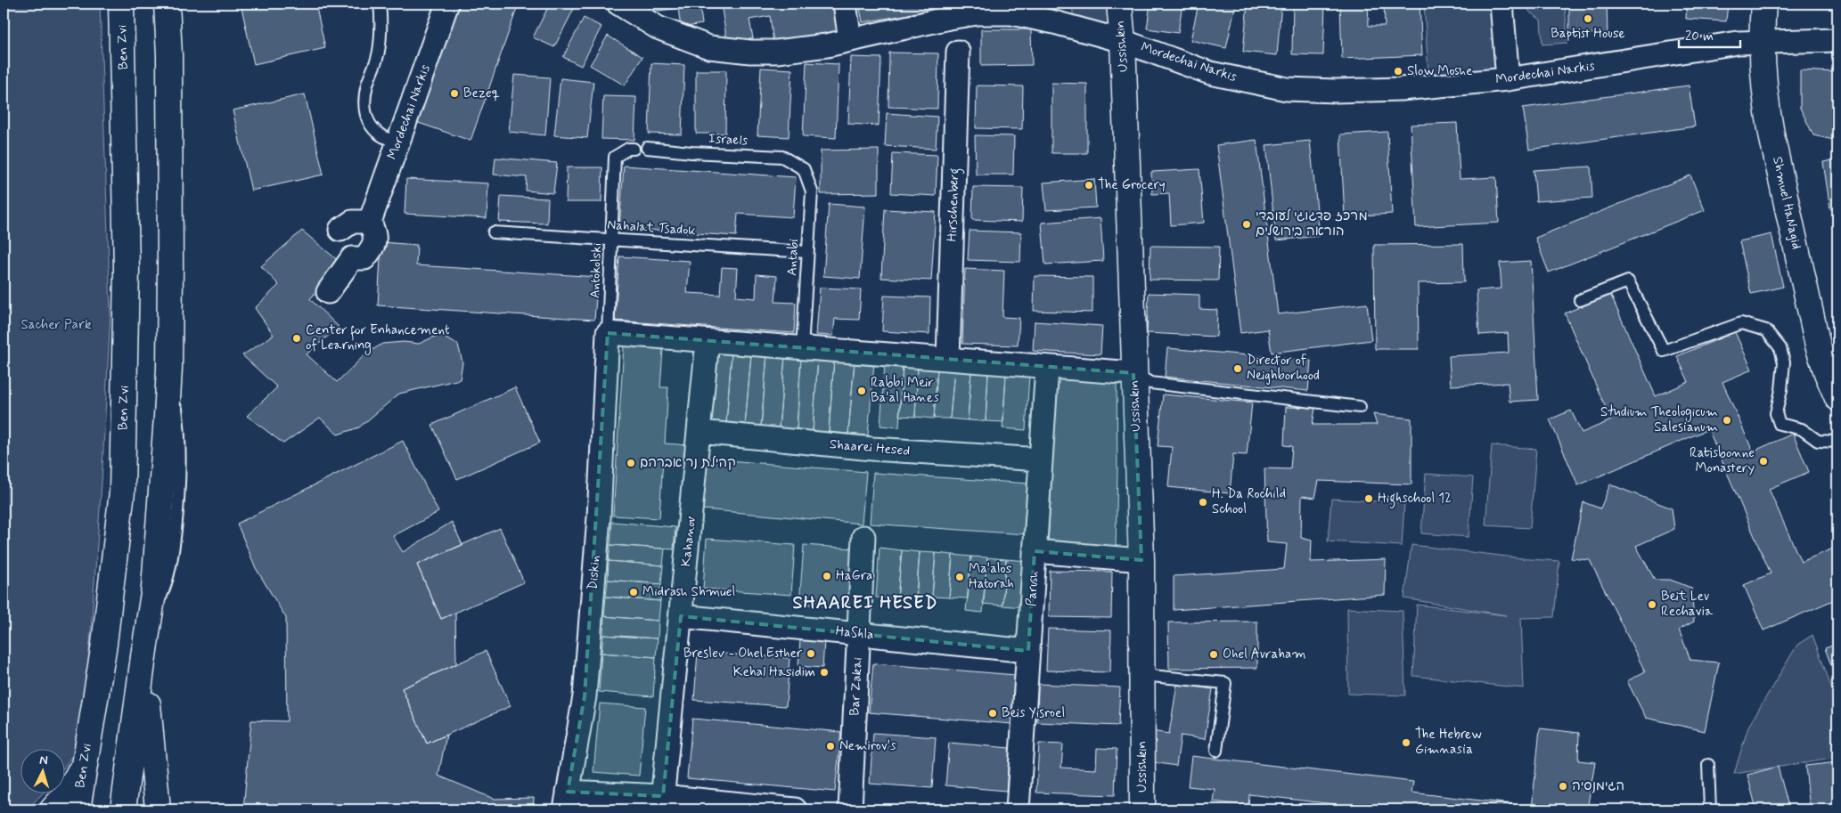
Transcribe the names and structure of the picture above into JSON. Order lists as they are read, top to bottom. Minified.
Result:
{"streets":{"main road":["Ussishkin","Ben Zvi","Shmuel HaNagid"],"street":["Mordechai Narkis","Hirschenberg","Shaarei Hesed","Kahanov","Diskin","Parush","HaShla","Bar Zakai"],"lane":["Israels","Nahalat Tsadok","Antabi","Antokolski"]},"crossings":[["Ussishkin","Mordechai Narkis"],["Mordechai Narkis","Shmuel HaNagid"],["Israels","Antabi"],["Nahalat Tsadok","Antabi"],["Nahalat Tsadok","Antokolski"],["Antokolski","Diskin"],["Shaarei Hesed","Kahanov"],["Shaarei Hesed","Parush"],["Kahanov","HaShla"],["Parush","HaShla"],["HaShla","Bar Zakai"]],"districts":["SHAAREI HESED"],"parks":["Sacher Park"],"places":["Baptist House","Slow Moshe","Bezeq","The Grocery","מרכז פדגוגי לעובדי הוראה בירושלים","Center for Enhancement of Learning","Director of Neighborhood","Rabbi Meir Ba'al Hanes","Studium Theologicum Salesianum","Ratisbonne Monastery","קהילת נר אברהם","Highschool 12","H. Da Rochild School","HaGra","Ma'alos Hatorah","Midrash Shmuel","Beit Lev Rechavia","Breslev - Ohel Esther","Ohel Avraham","Kehal Hasidim","Beis Yisroel","The Hebrew Gimnasia","Nemirov's","הגימנסיה"],"scale_bar":"20 m","north":"top"}
